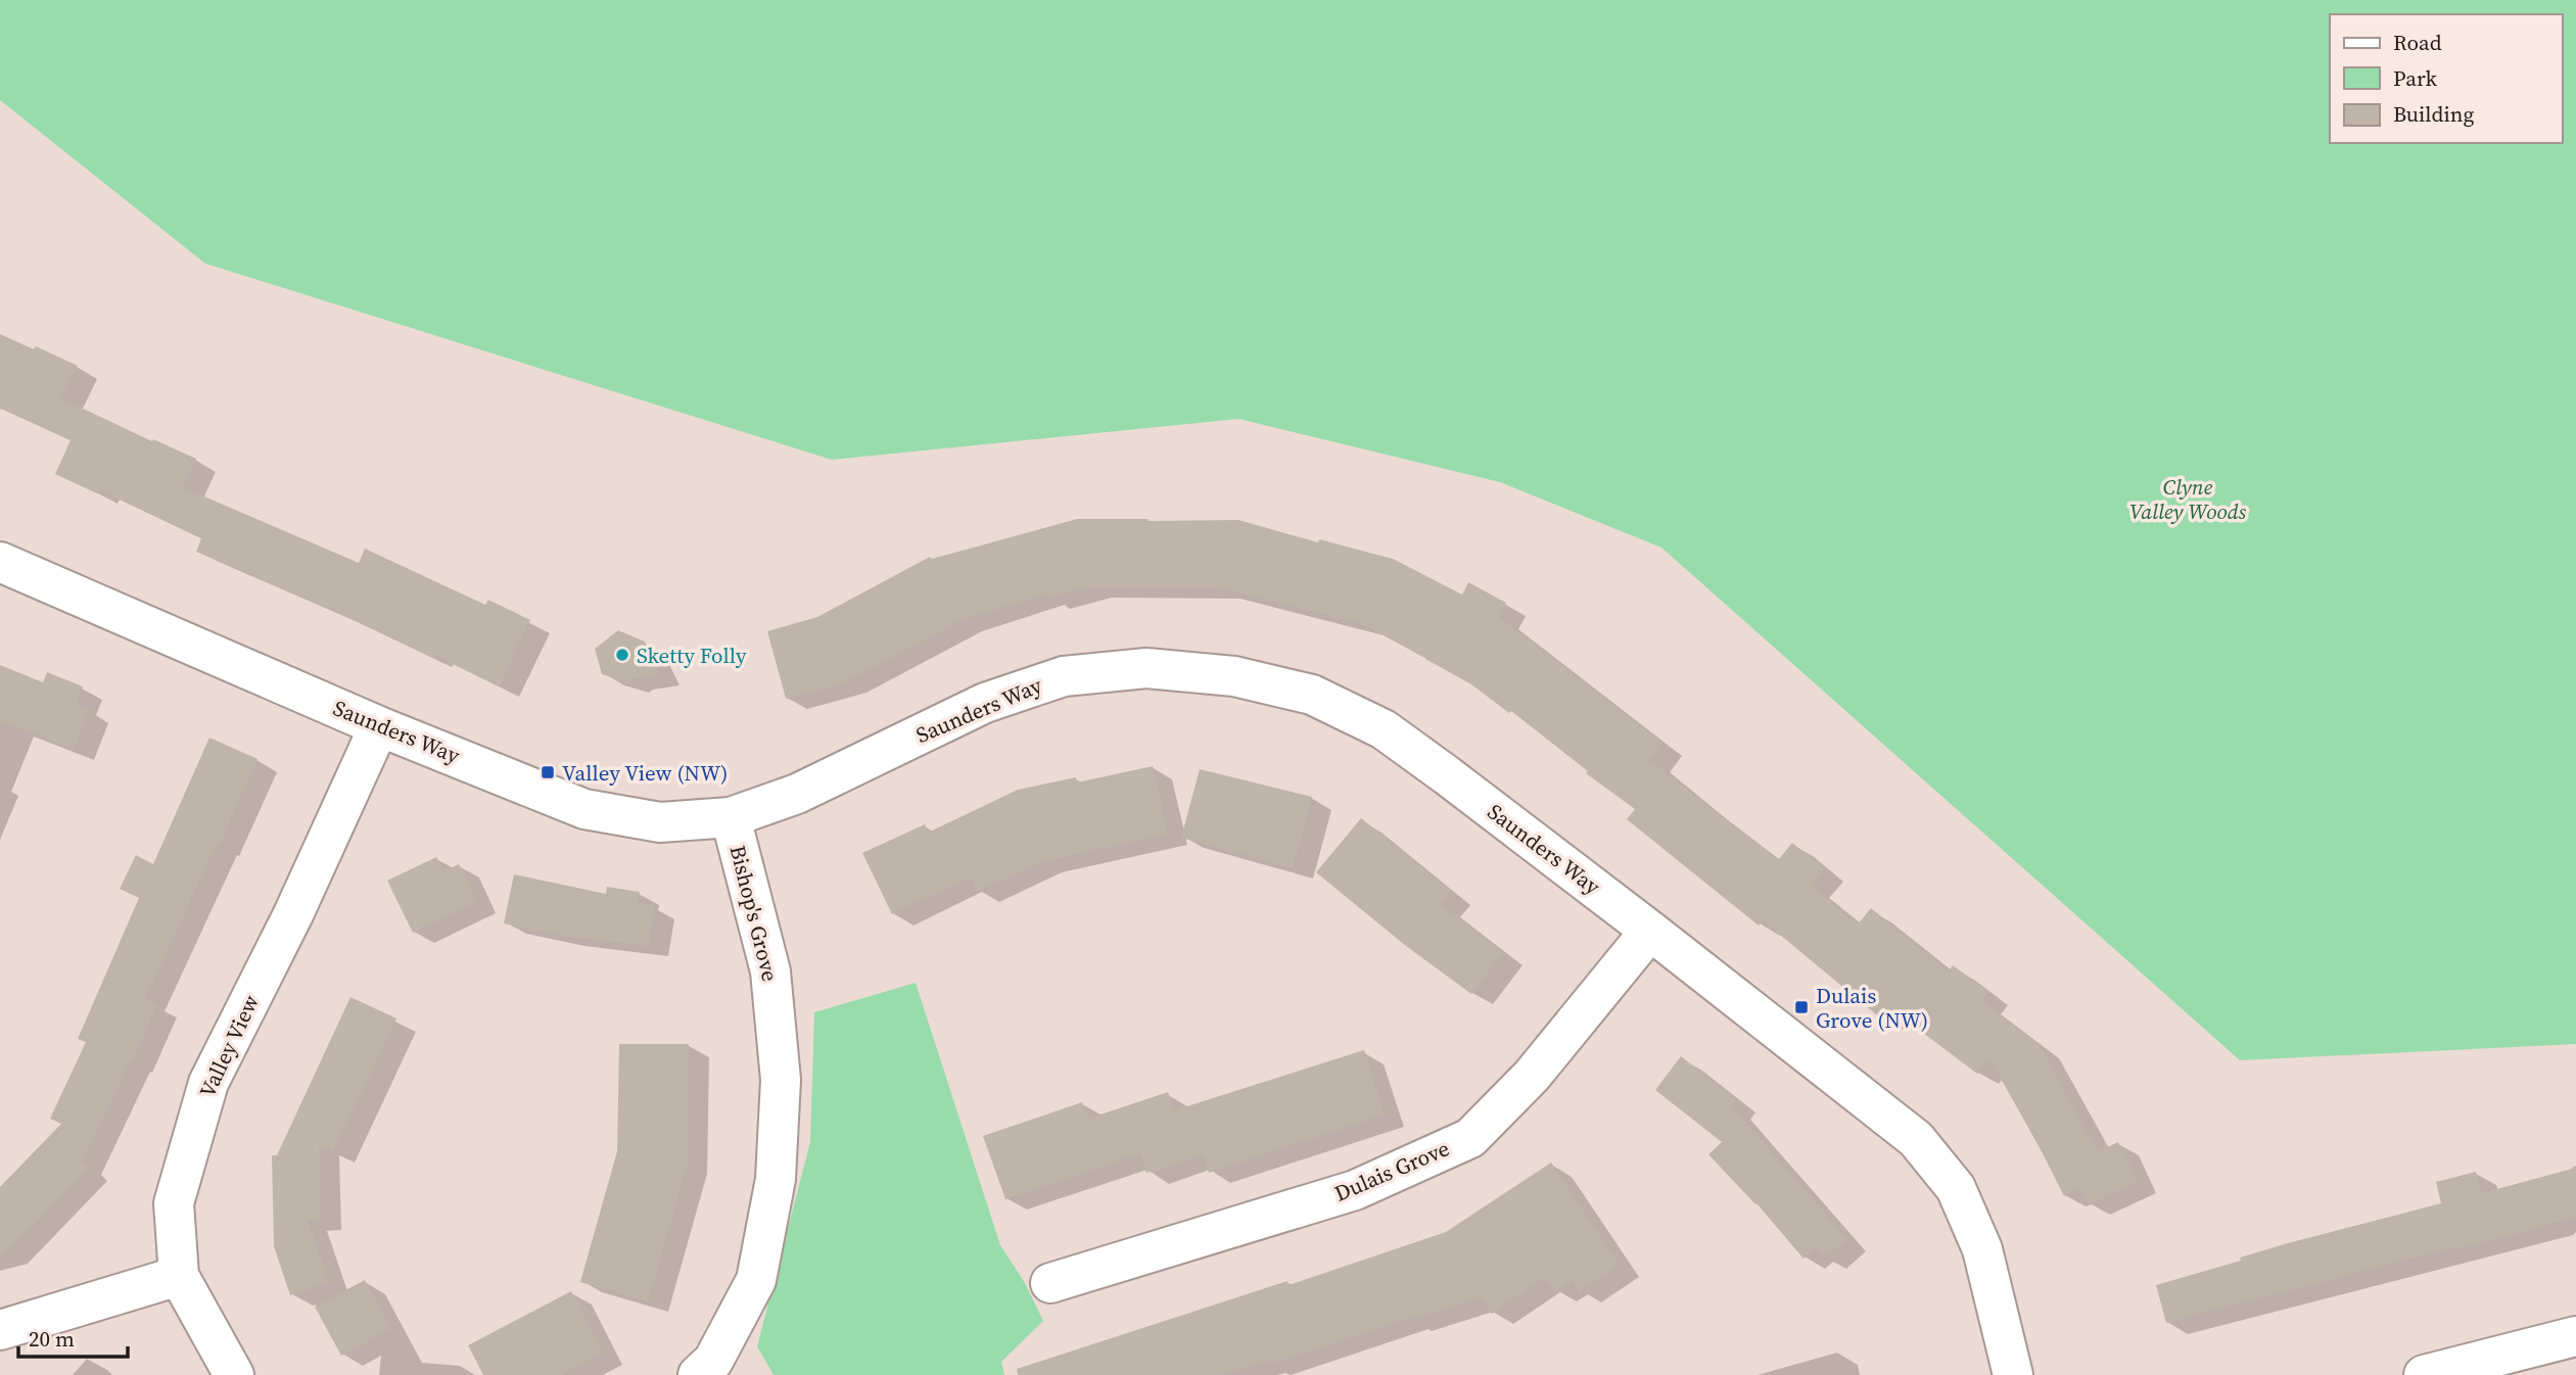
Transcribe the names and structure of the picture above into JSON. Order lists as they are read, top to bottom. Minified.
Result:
{"streets":{"street":["Saunders Way","Bishop's Grove","Valley View","Dulais Grove"]},"crossings":[["Saunders Way","Bishop's Grove"],["Saunders Way","Valley View"],["Saunders Way","Dulais Grove"]],"parks":["Clyne Valley Woods"],"places":{"other":["Sketty Folly"],"transit":["Valley View (NW)","Dulais Grove (NW)"]},"legend":["Road","Park","Building"],"scale_bar":"20 m"}
